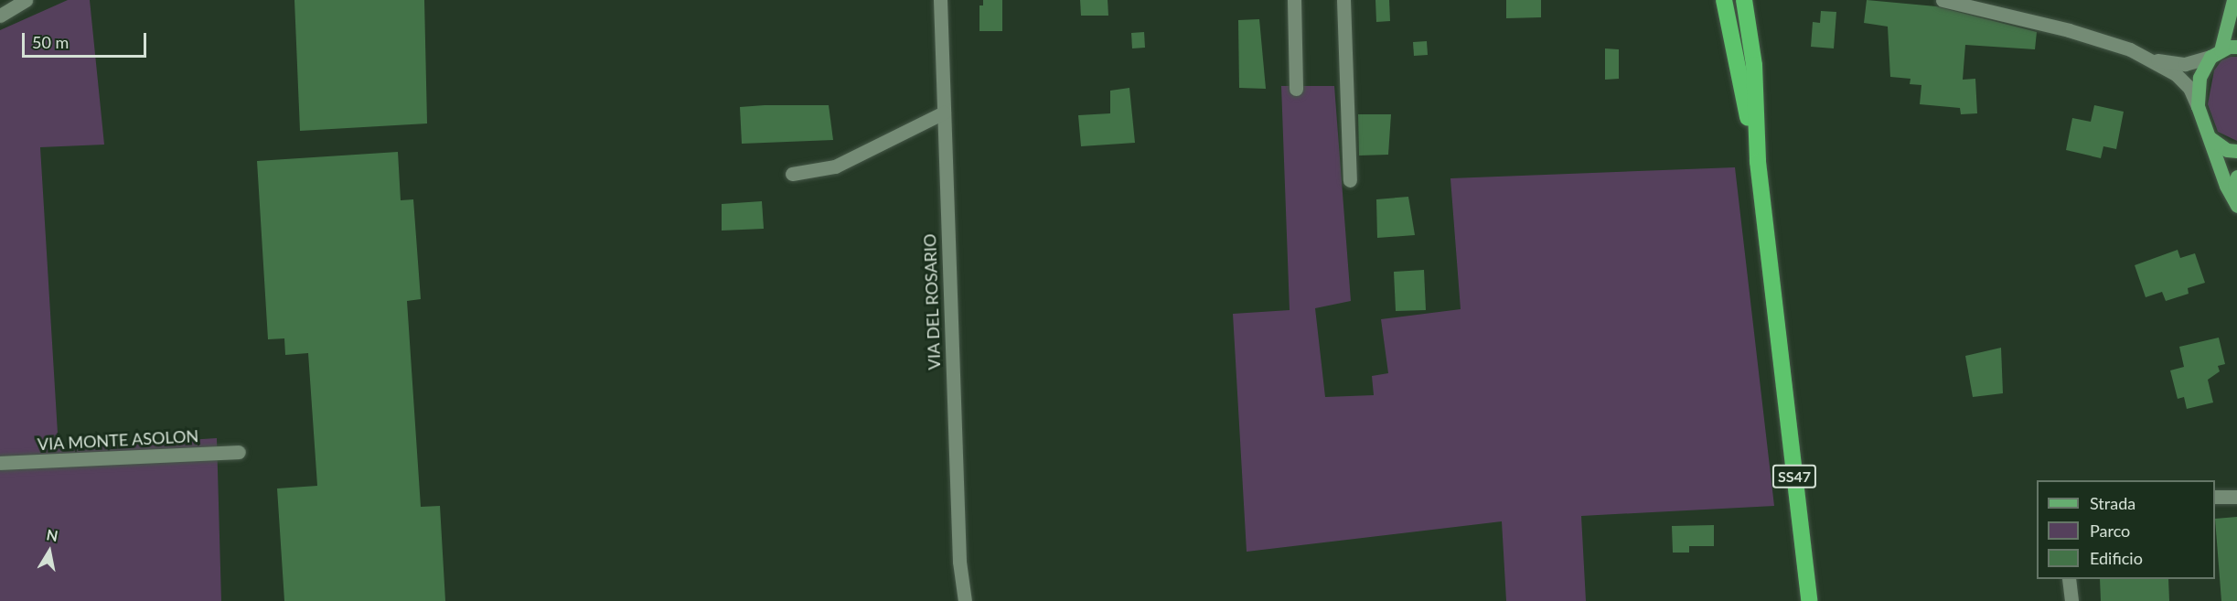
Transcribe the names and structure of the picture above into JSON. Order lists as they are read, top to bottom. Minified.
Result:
{"streets":{"highway":["SS47"],"street":["VIA DEL ROSARIO","VIA MONTE ASOLON"]},"legend":["Strada","Parco","Edificio"],"scale_bar":"50 m","north":"top"}
